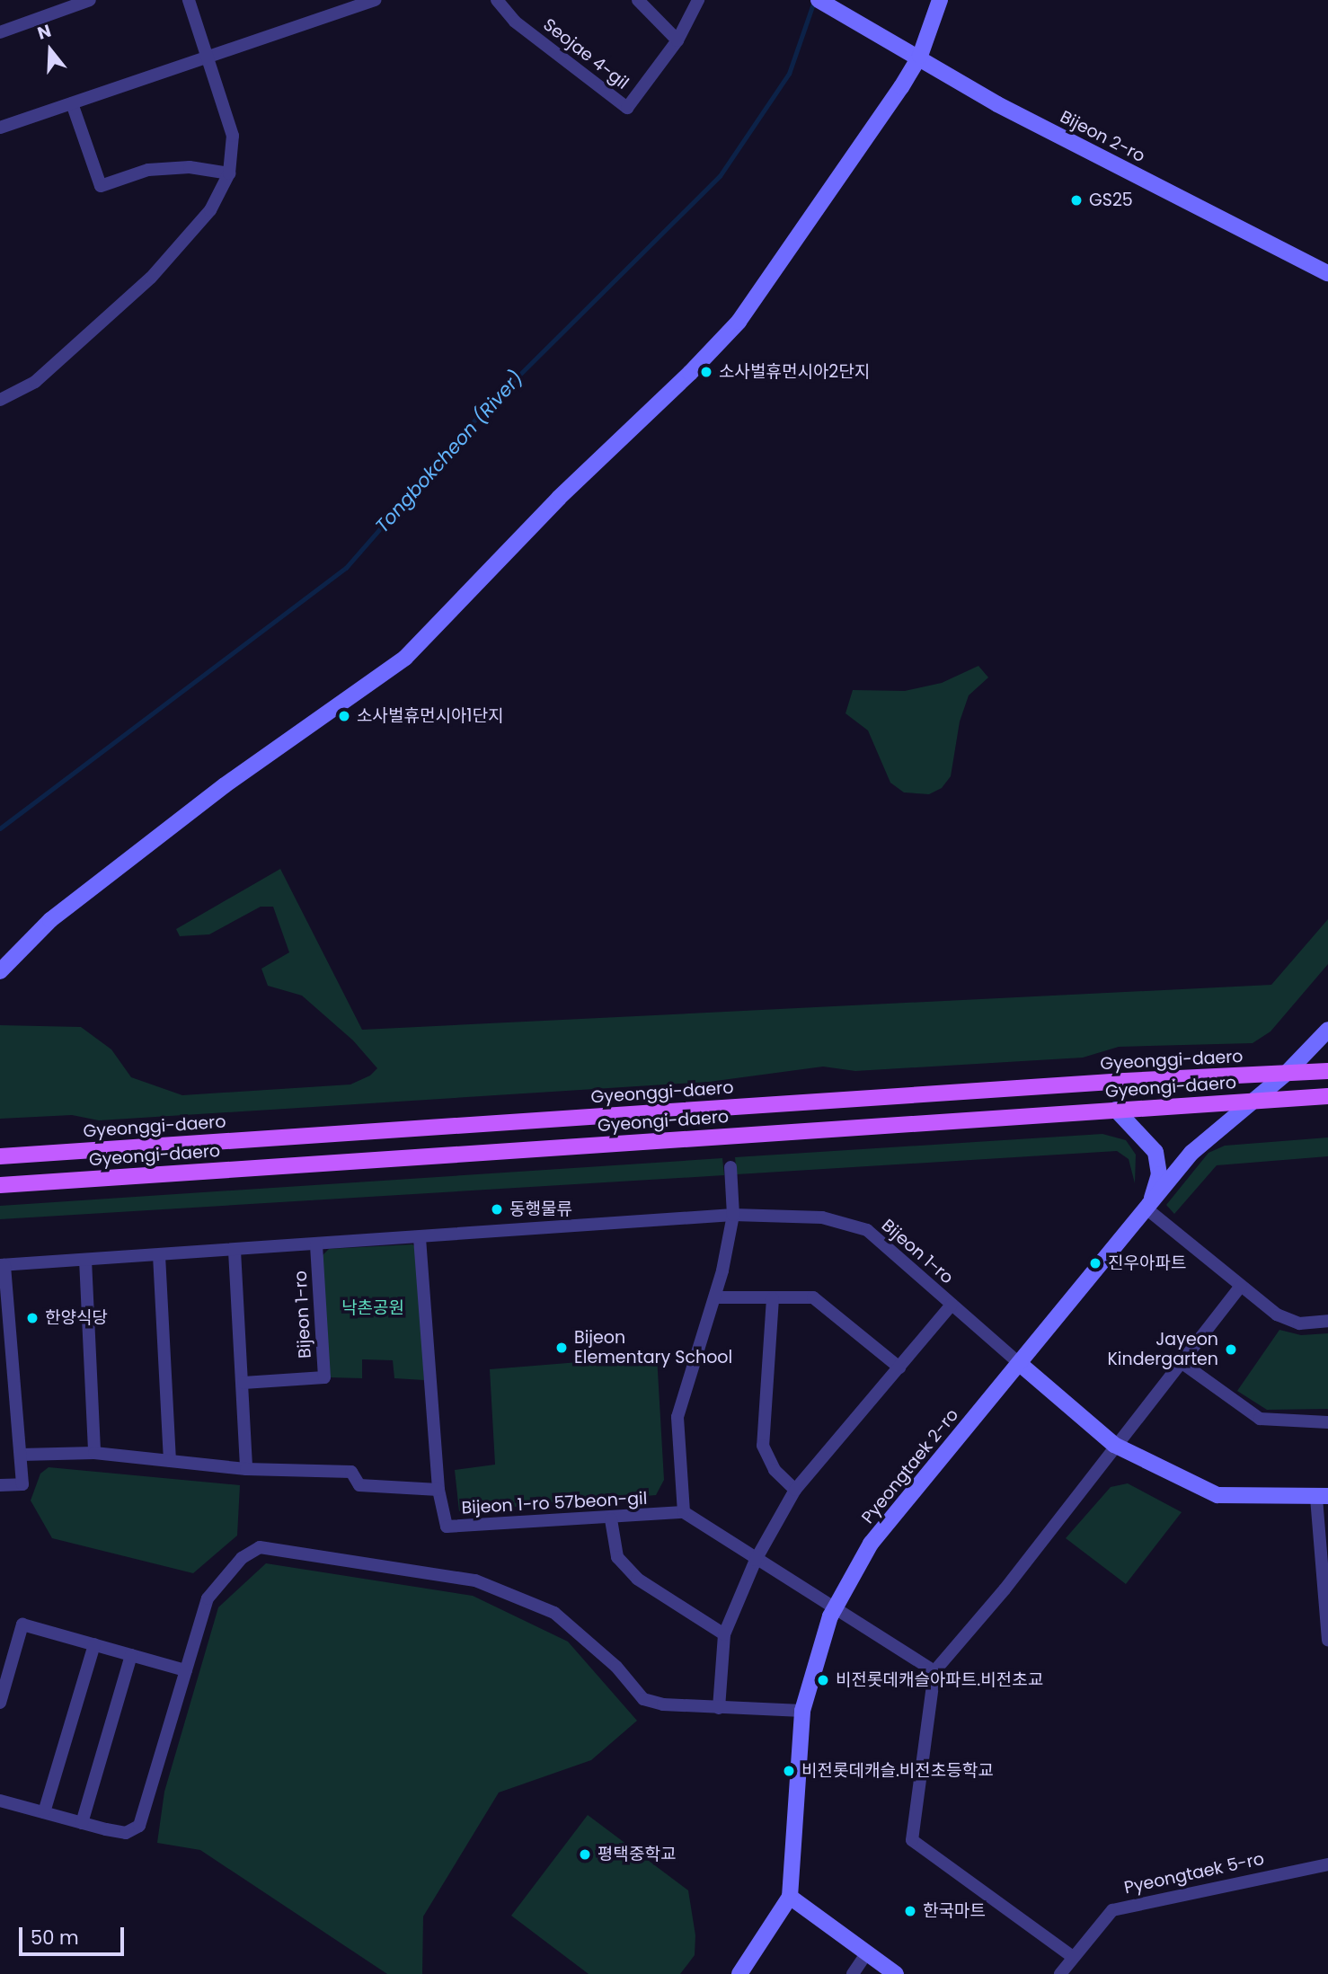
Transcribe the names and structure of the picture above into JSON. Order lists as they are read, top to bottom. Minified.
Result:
{"streets":{"main road":["Gyeonggi-daero","Gyeongi-daero"],"street":["Seojae 4-gil","Bijeon 2-ro","Bijeon 1-ro","Pyeongtaek 2-ro","Bijeon 1-ro 57beon-gil","Pyeongtaek 5-ro"]},"crossings":[["Gyeonggi-daero","Pyeongtaek 2-ro"],["Gyeongi-daero","Pyeongtaek 2-ro"],["Bijeon 1-ro","Pyeongtaek 2-ro"],["Bijeon 1-ro","Bijeon 1-ro 57beon-gil"]],"water":["Tongbokcheon (River)"],"parks":["낙촌공원"],"places":["GS25","소사벌휴먼시아2단지","소사벌휴먼시아1단지","동행물류","진우아파트","한양식당","Bijeon Elementary School","Jayeon Kindergarten","비전롯데캐슬아파트.비전초교","비전롯데캐슬.비전초등학교","평택중학교","한국마트"],"scale_bar":"50 m","north":"top"}
